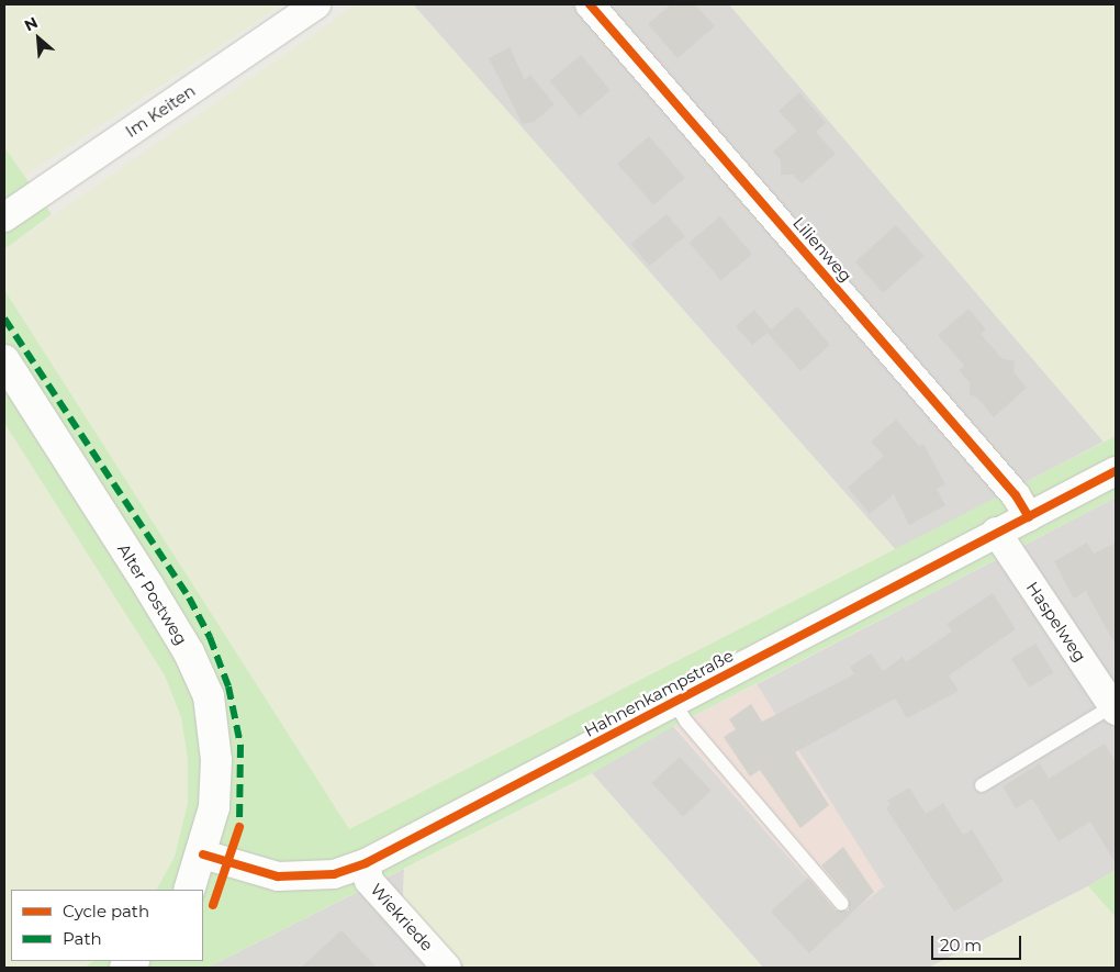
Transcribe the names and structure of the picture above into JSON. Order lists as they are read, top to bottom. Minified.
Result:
{"streets":{"street":["Im Keiten","Lilienweg","Alter Postweg","Haspelweg","Hahnenkampstraße","Wiekriede"]},"crossings":[["Lilienweg","Hahnenkampstraße"],["Alter Postweg","Hahnenkampstraße"],["Haspelweg","Hahnenkampstraße"],["Hahnenkampstraße","Wiekriede"]],"legend":["Cycle path","Path"],"scale_bar":"20 m","north":"top left"}
